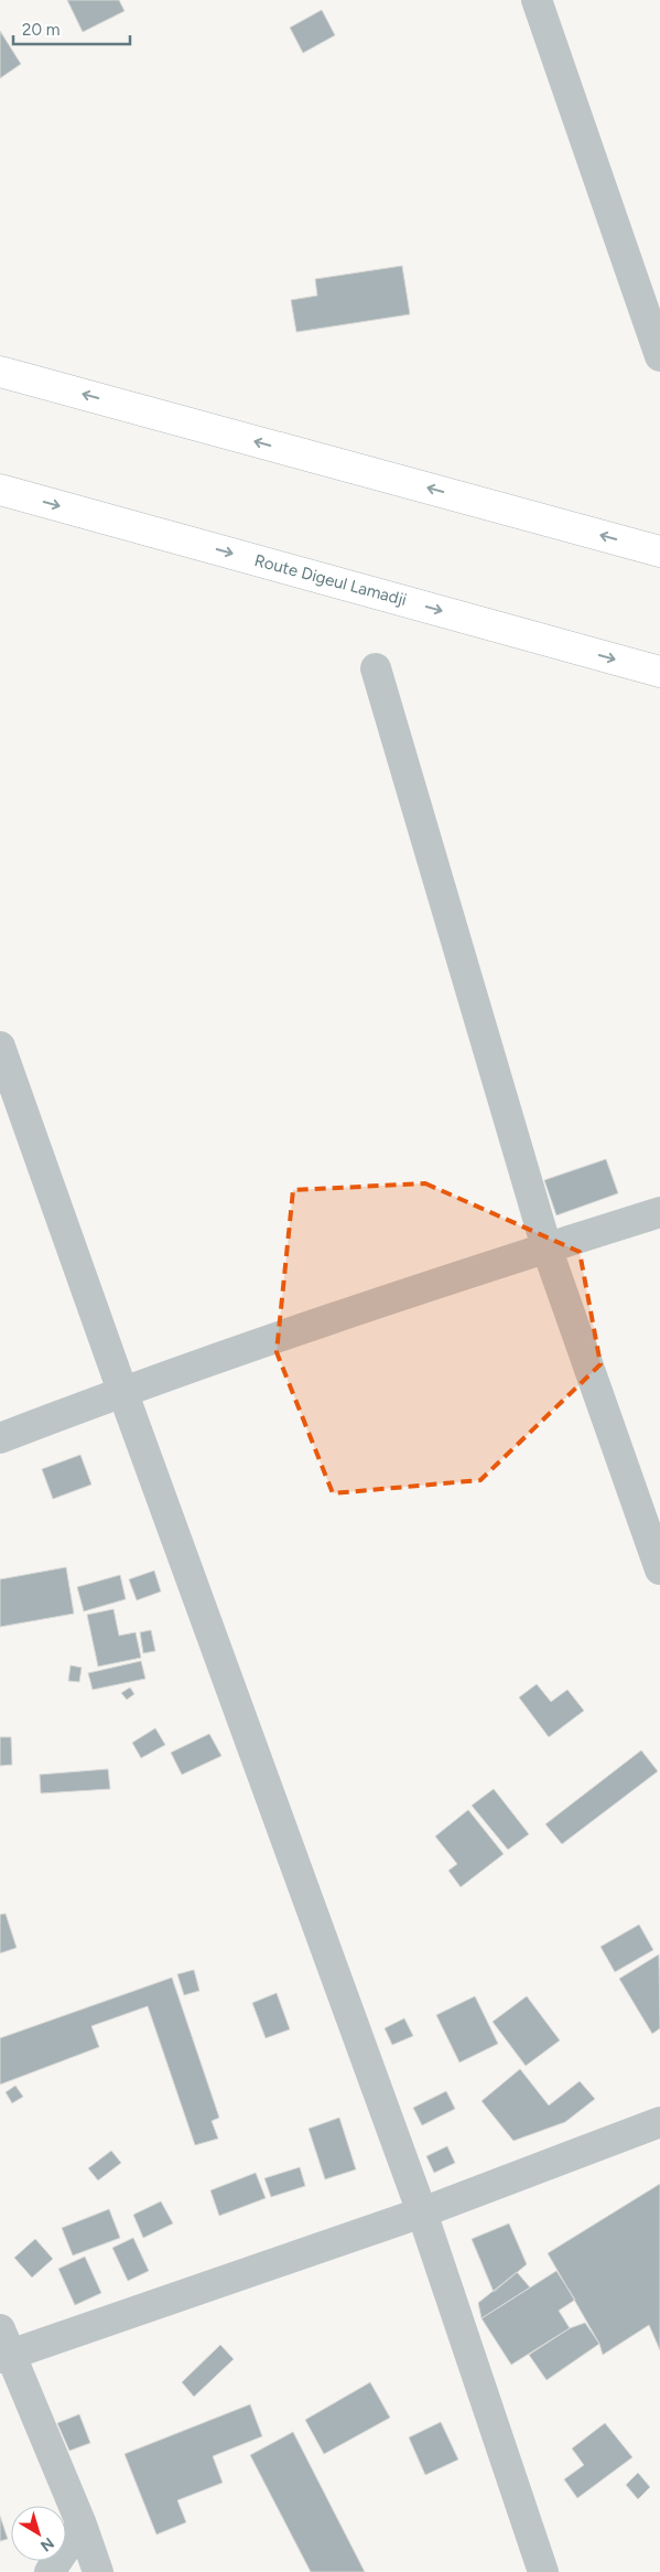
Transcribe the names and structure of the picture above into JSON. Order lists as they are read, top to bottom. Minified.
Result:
{"streets":{"main road":["Route Digeul Lamadji"]},"scale_bar":"20 m","north":"bottom right"}
